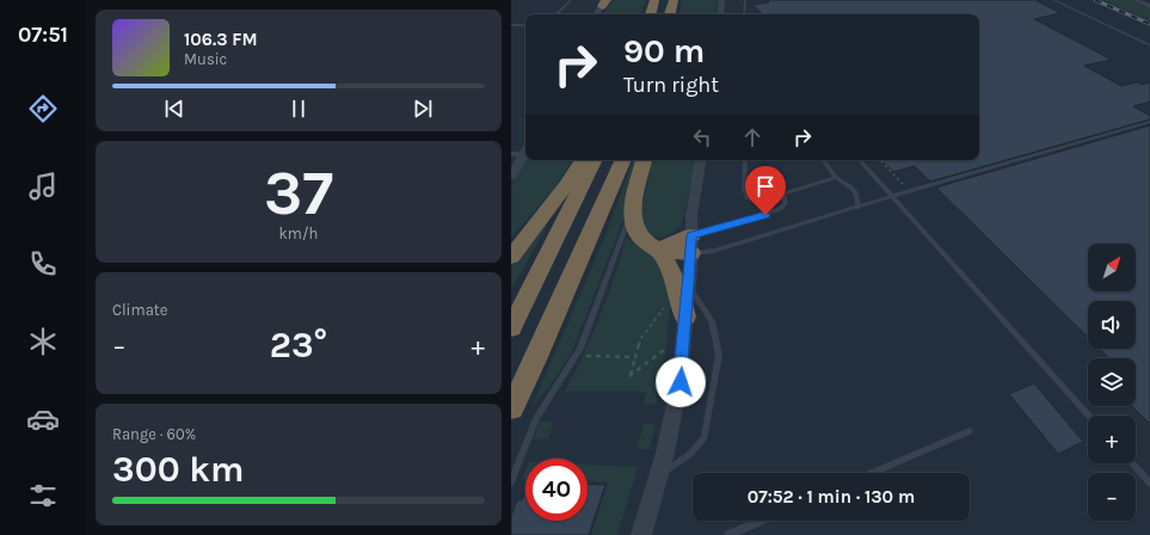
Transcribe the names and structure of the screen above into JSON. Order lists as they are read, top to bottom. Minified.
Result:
{"north":"top right","page":{"tabs":"07:51","turn":["90 m","Turn right"],"song":["106.3 FM","Music"],"tile":[["37","km/h"],"Climate",["Range · 60%","300 km"]],"map_buttons":["+","−"],"heat":["−","23°","+"],"limit":"40","trip":"07:52 · 1 min · 130 m"}}
